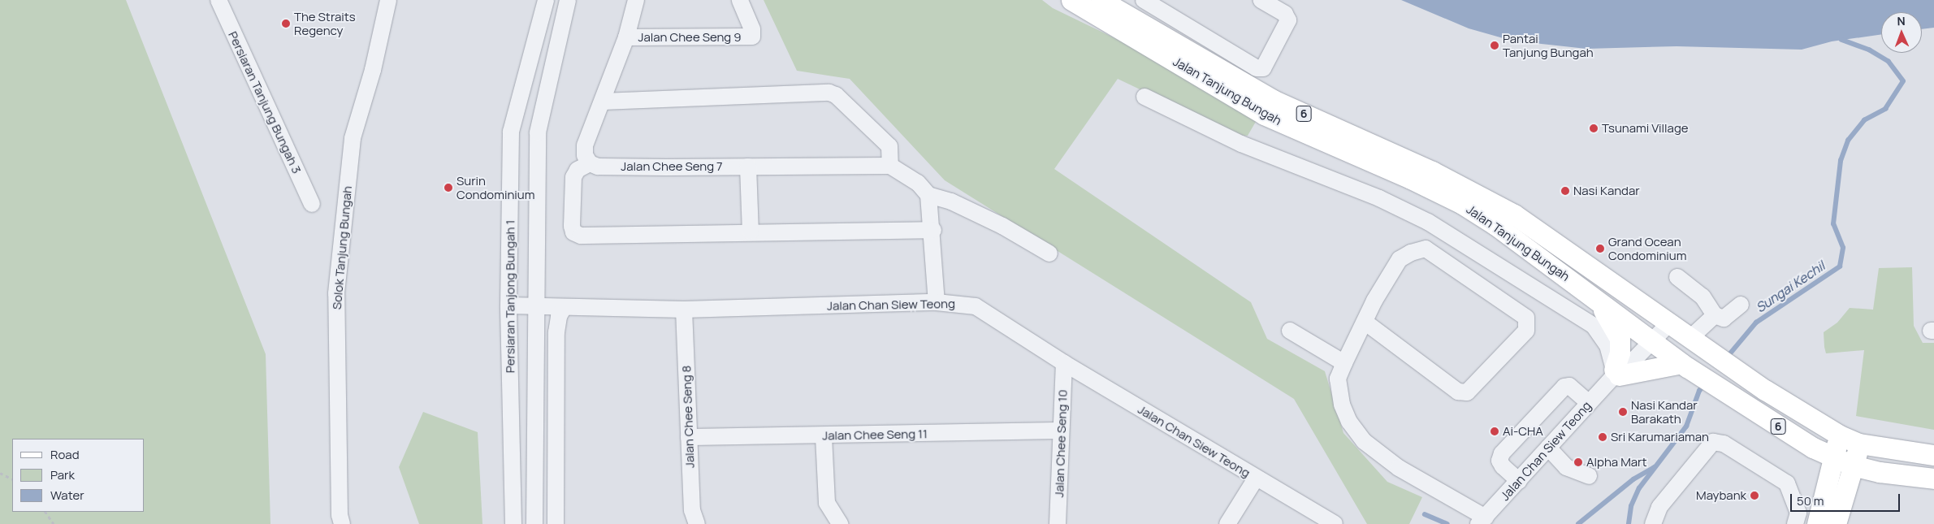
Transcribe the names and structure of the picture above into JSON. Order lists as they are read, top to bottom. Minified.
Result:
{"streets":{"main road":["Jalan Tanjung Bungah","6"],"street":["Jalan Chee Seng 9","Persiaran Tanjung Bungah 3","Jalan Chee Seng 7","Solok Tanjung Bungah","Persiaran Tanjong Bungah 1","Jalan Chan Siew Teong","Jalan Chee Seng 8","Jalan Chee Seng 11","Jalan Chee Seng 10"]},"crossings":[["Jalan Tanjung Bungah","Jalan Chan Siew Teong"],["Persiaran Tanjong Bungah 1","Jalan Chan Siew Teong"],["Jalan Chan Siew Teong","Jalan Chee Seng 8"],["Jalan Chan Siew Teong","Jalan Chee Seng 10"],["Jalan Chee Seng 8","Jalan Chee Seng 11"],["Jalan Chee Seng 11","Jalan Chee Seng 10"]],"water":["Sungai Kechil"],"places":["The Straits Regency","Pantai Tanjung Bungah","Tsunami Village","Surin Condominium","Nasi Kandar","Grand Ocean Condominium","Nasi Kandar Barakath","Ai-CHA","Sri Karumariaman","Alpha Mart","Maybank"],"legend":["Road","Park","Water"],"scale_bar":"50 m","north":"top"}
